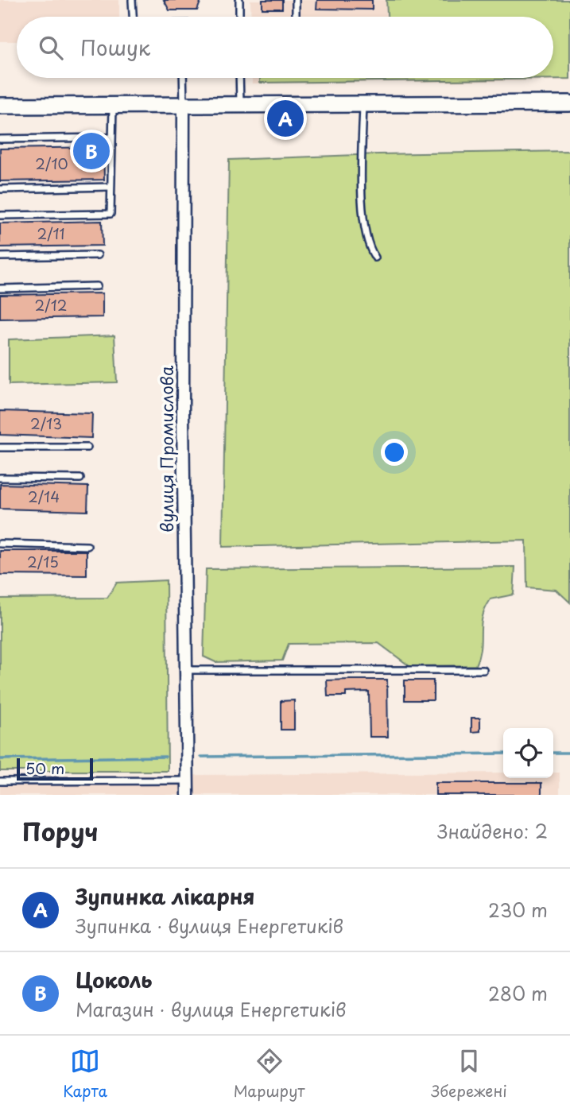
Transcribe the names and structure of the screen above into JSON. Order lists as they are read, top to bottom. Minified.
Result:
{"streets":{"street":["вулиця Промислова"]},"house_numbers":["2/10","2/11","2/12","2/13","2/14","2/15"],"scale_bar":"50 m","page":{"search":"Пошук","pins":["A","B"],"scale":"50 m","heading":["Поруч","Знайдено: 2"],"list":[{"mark":"A","name":"Зупинка лікарня","note":"Зупинка · вулиця Енергетиків","value":"230 m"},{"mark":"B","name":"Цоколь","note":"Магазин · вулиця Енергетиків","value":"280 m"}],"nav":["Карта","Маршрут","Збережені"]}}
